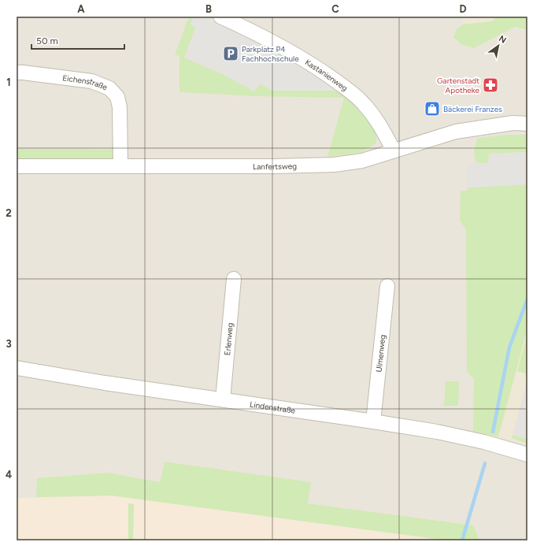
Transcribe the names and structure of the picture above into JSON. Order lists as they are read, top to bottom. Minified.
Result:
{"streets":{"street":["Kastanienweg","Eichenstraße","Lanfertsweg","Erlenweg","Ulmenweg","Lindenstraße"]},"crossings":[["Kastanienweg","Lanfertsweg"],["Eichenstraße","Lanfertsweg"],["Erlenweg","Lindenstraße"],["Ulmenweg","Lindenstraße"]],"places":{"parking":["Parkplatz P4 Fachhochschule"],"pharmacy":["Gartenstadt Apotheke"],"shop":["Bäckerei Franzes"]},"scale_bar":"50 m","north":"top right","grid":{"columns":["A","B","C","D"],"rows":["1","2","3","4"]}}
